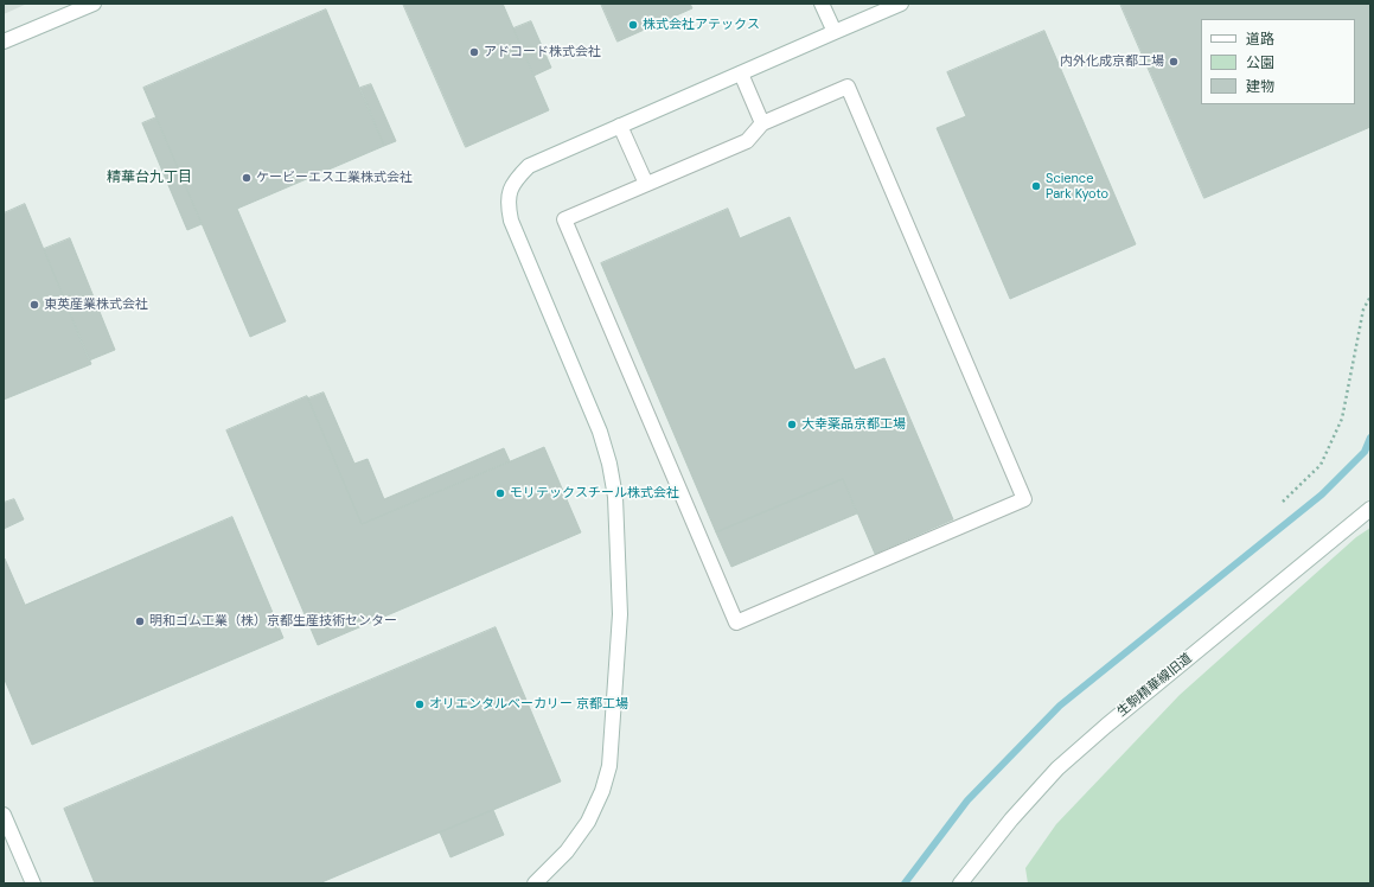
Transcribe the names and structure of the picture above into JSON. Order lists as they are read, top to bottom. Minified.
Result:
{"streets":{"street":["生駒精華線旧道"]},"districts":["精華台九丁目"],"places":["株式会社アテックス","アドコード株式会社","内外化成京都工場","ケービーエス工業株式会社","Science Park Kyoto","東英産業株式会社","大幸薬品京都工場","モリテックスチール株式会社","明和ゴム工業（株）京都生産技術センター","オリエンタルベーカリー 京都工場"],"legend":["道路","公園","建物"]}
